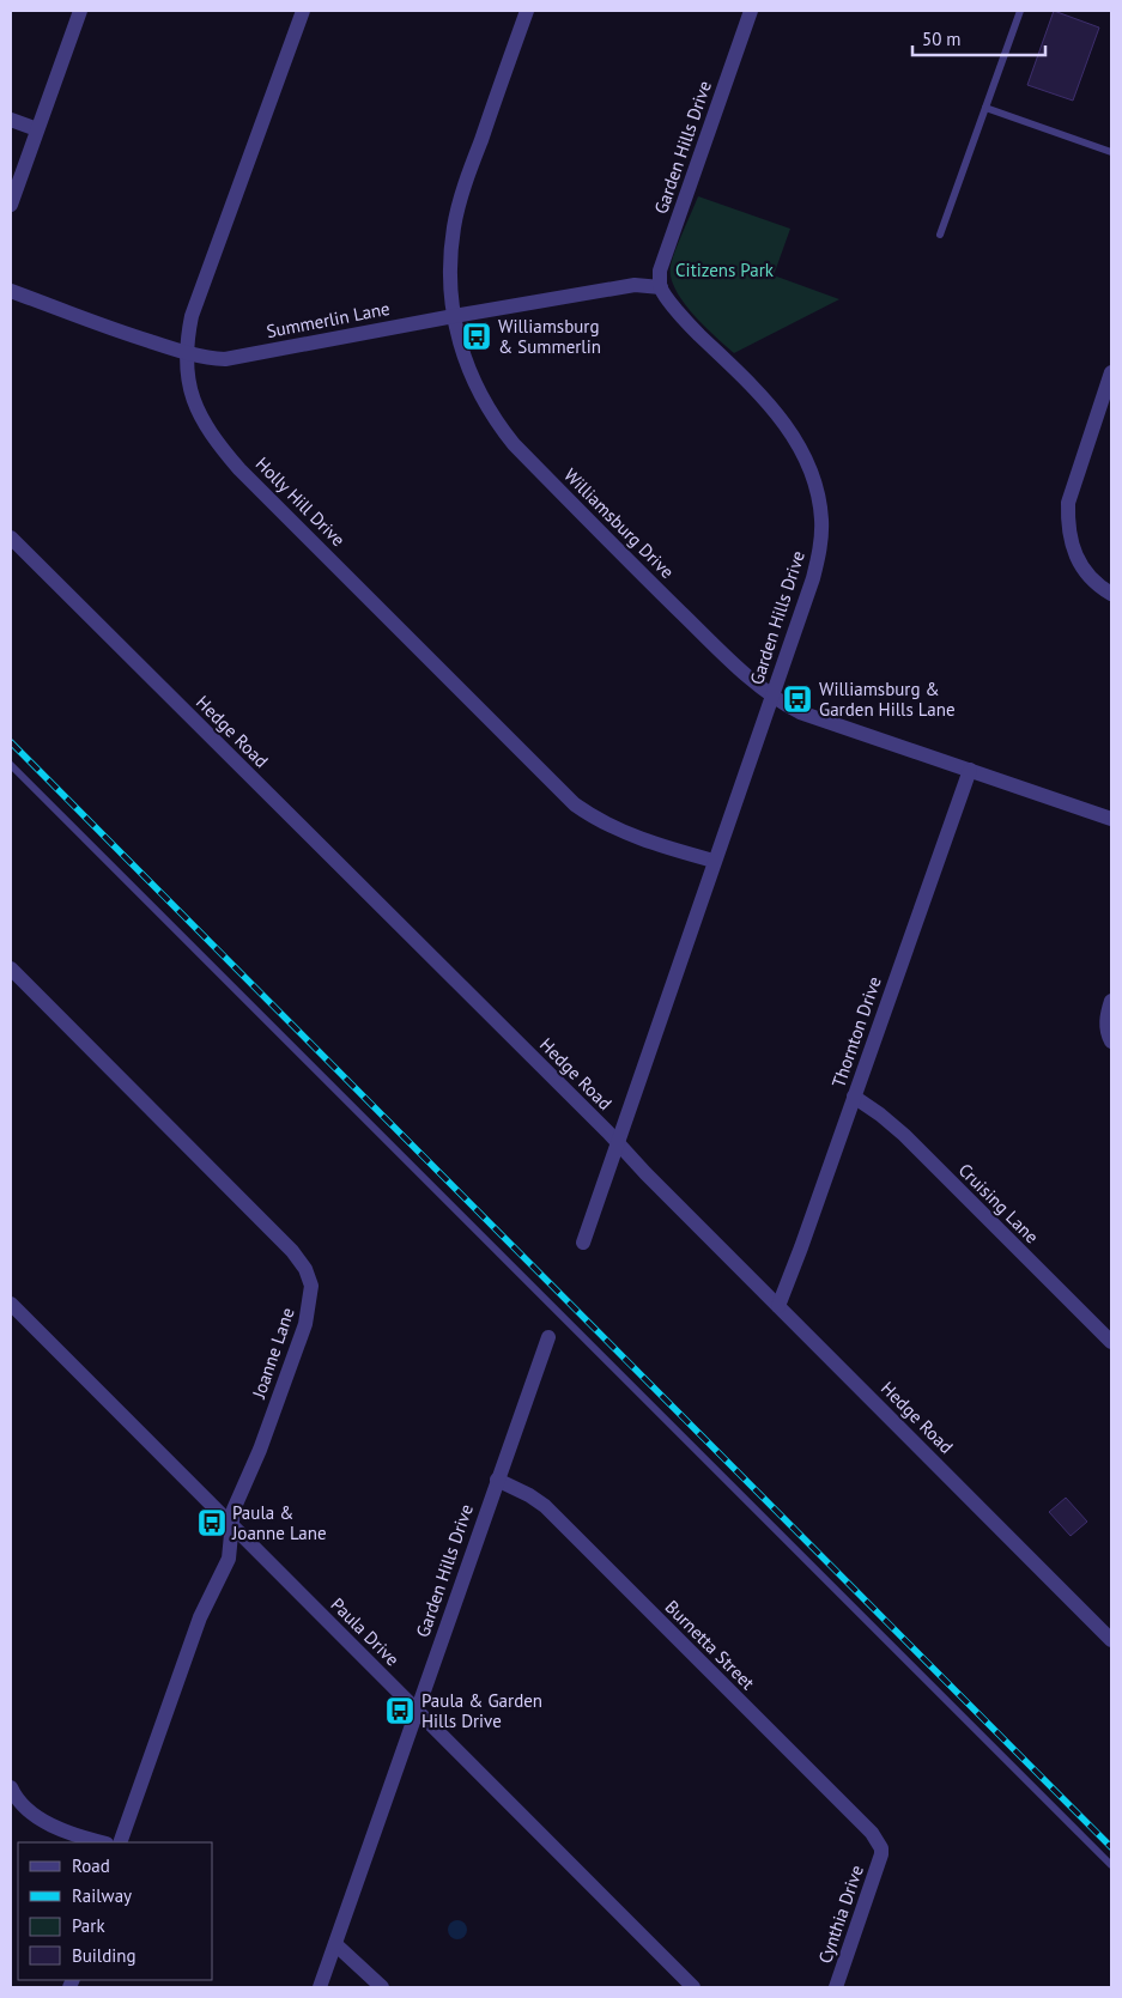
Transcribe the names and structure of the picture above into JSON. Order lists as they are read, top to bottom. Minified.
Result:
{"streets":{"street":["Garden Hills Drive","Summerlin Lane","Holly Hill Drive","Williamsburg Drive","Hedge Road","Thornton Drive","Cruising Lane","Joanne Lane","Paula Drive","Burnetta Street","Cynthia Drive"]},"crossings":[["Garden Hills Drive","Summerlin Lane"],["Garden Hills Drive","Holly Hill Drive"],["Garden Hills Drive","Williamsburg Drive"],["Garden Hills Drive","Hedge Road"],["Garden Hills Drive","Paula Drive"],["Garden Hills Drive","Burnetta Street"],["Summerlin Lane","Holly Hill Drive"],["Summerlin Lane","Williamsburg Drive"],["Williamsburg Drive","Thornton Drive"],["Hedge Road","Thornton Drive"],["Thornton Drive","Cruising Lane"],["Joanne Lane","Paula Drive"],["Burnetta Street","Cynthia Drive"]],"parks":["Citizens Park"],"places":{"bus stop":["Williamsburg & Summerlin","Williamsburg & Garden Hills Lane","Paula & Joanne Lane","Paula & Garden Hills Drive"]},"legend":["Road","Railway","Park","Building"],"scale_bar":"50 m"}
